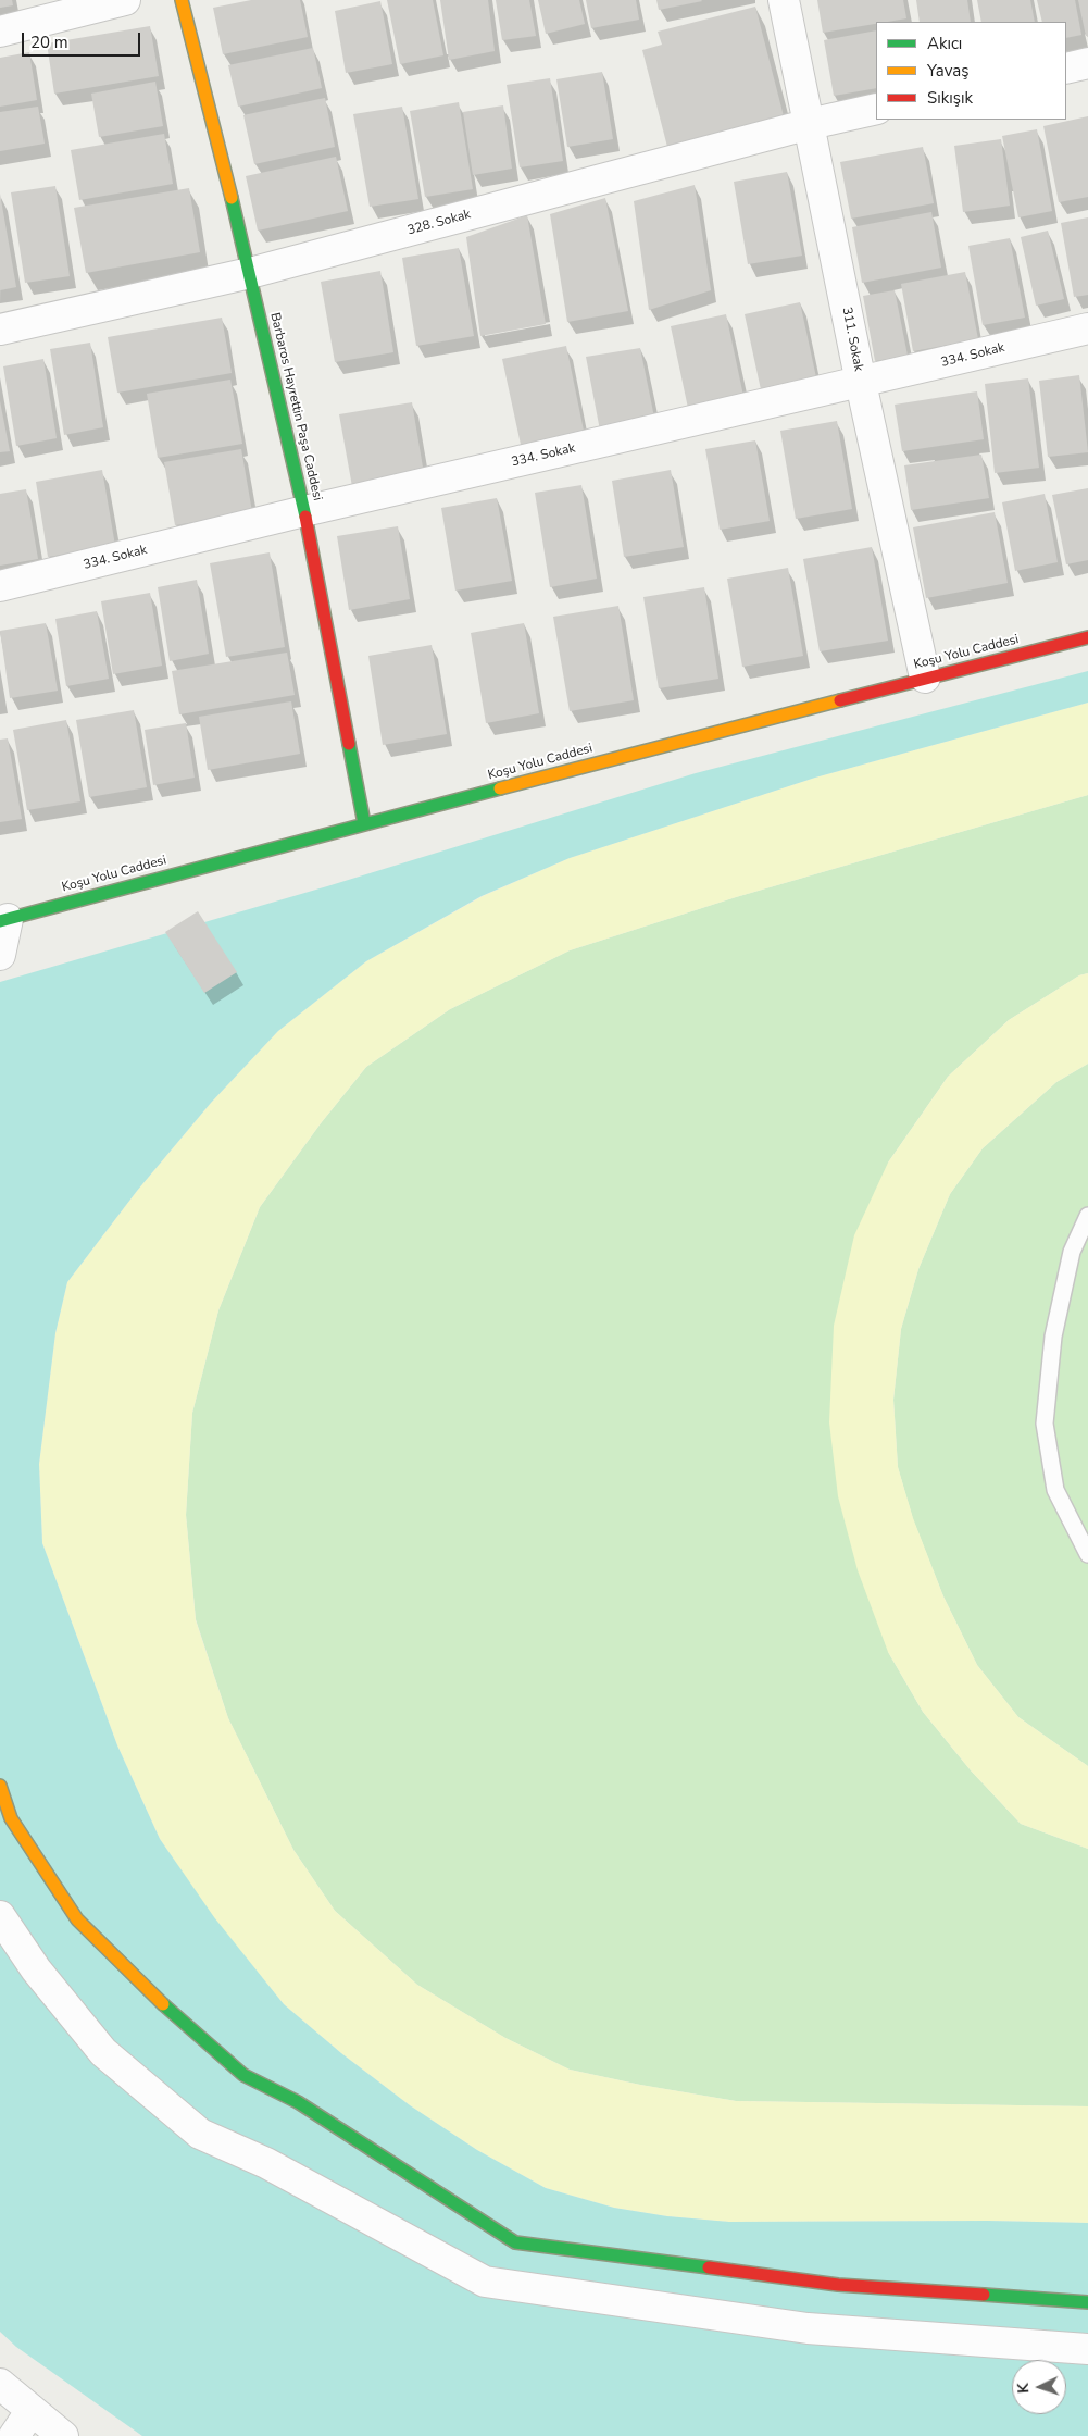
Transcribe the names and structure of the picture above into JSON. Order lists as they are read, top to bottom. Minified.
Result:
{"streets":{"main road":["Barbaros Hayrettin Paşa Caddesi","Koşu Yolu Caddesi"],"street":["328. Sokak","311. Sokak","334. Sokak"]},"crossings":[["328. Sokak","311. Sokak"],["328. Sokak","Barbaros Hayrettin Paşa Caddesi"],["311. Sokak","334. Sokak"],["311. Sokak","Koşu Yolu Caddesi"],["334. Sokak","Barbaros Hayrettin Paşa Caddesi"],["Barbaros Hayrettin Paşa Caddesi","Koşu Yolu Caddesi"]],"legend":["Akıcı","Yavaş","Sıkışık"],"scale_bar":"20 m","north":"left"}
